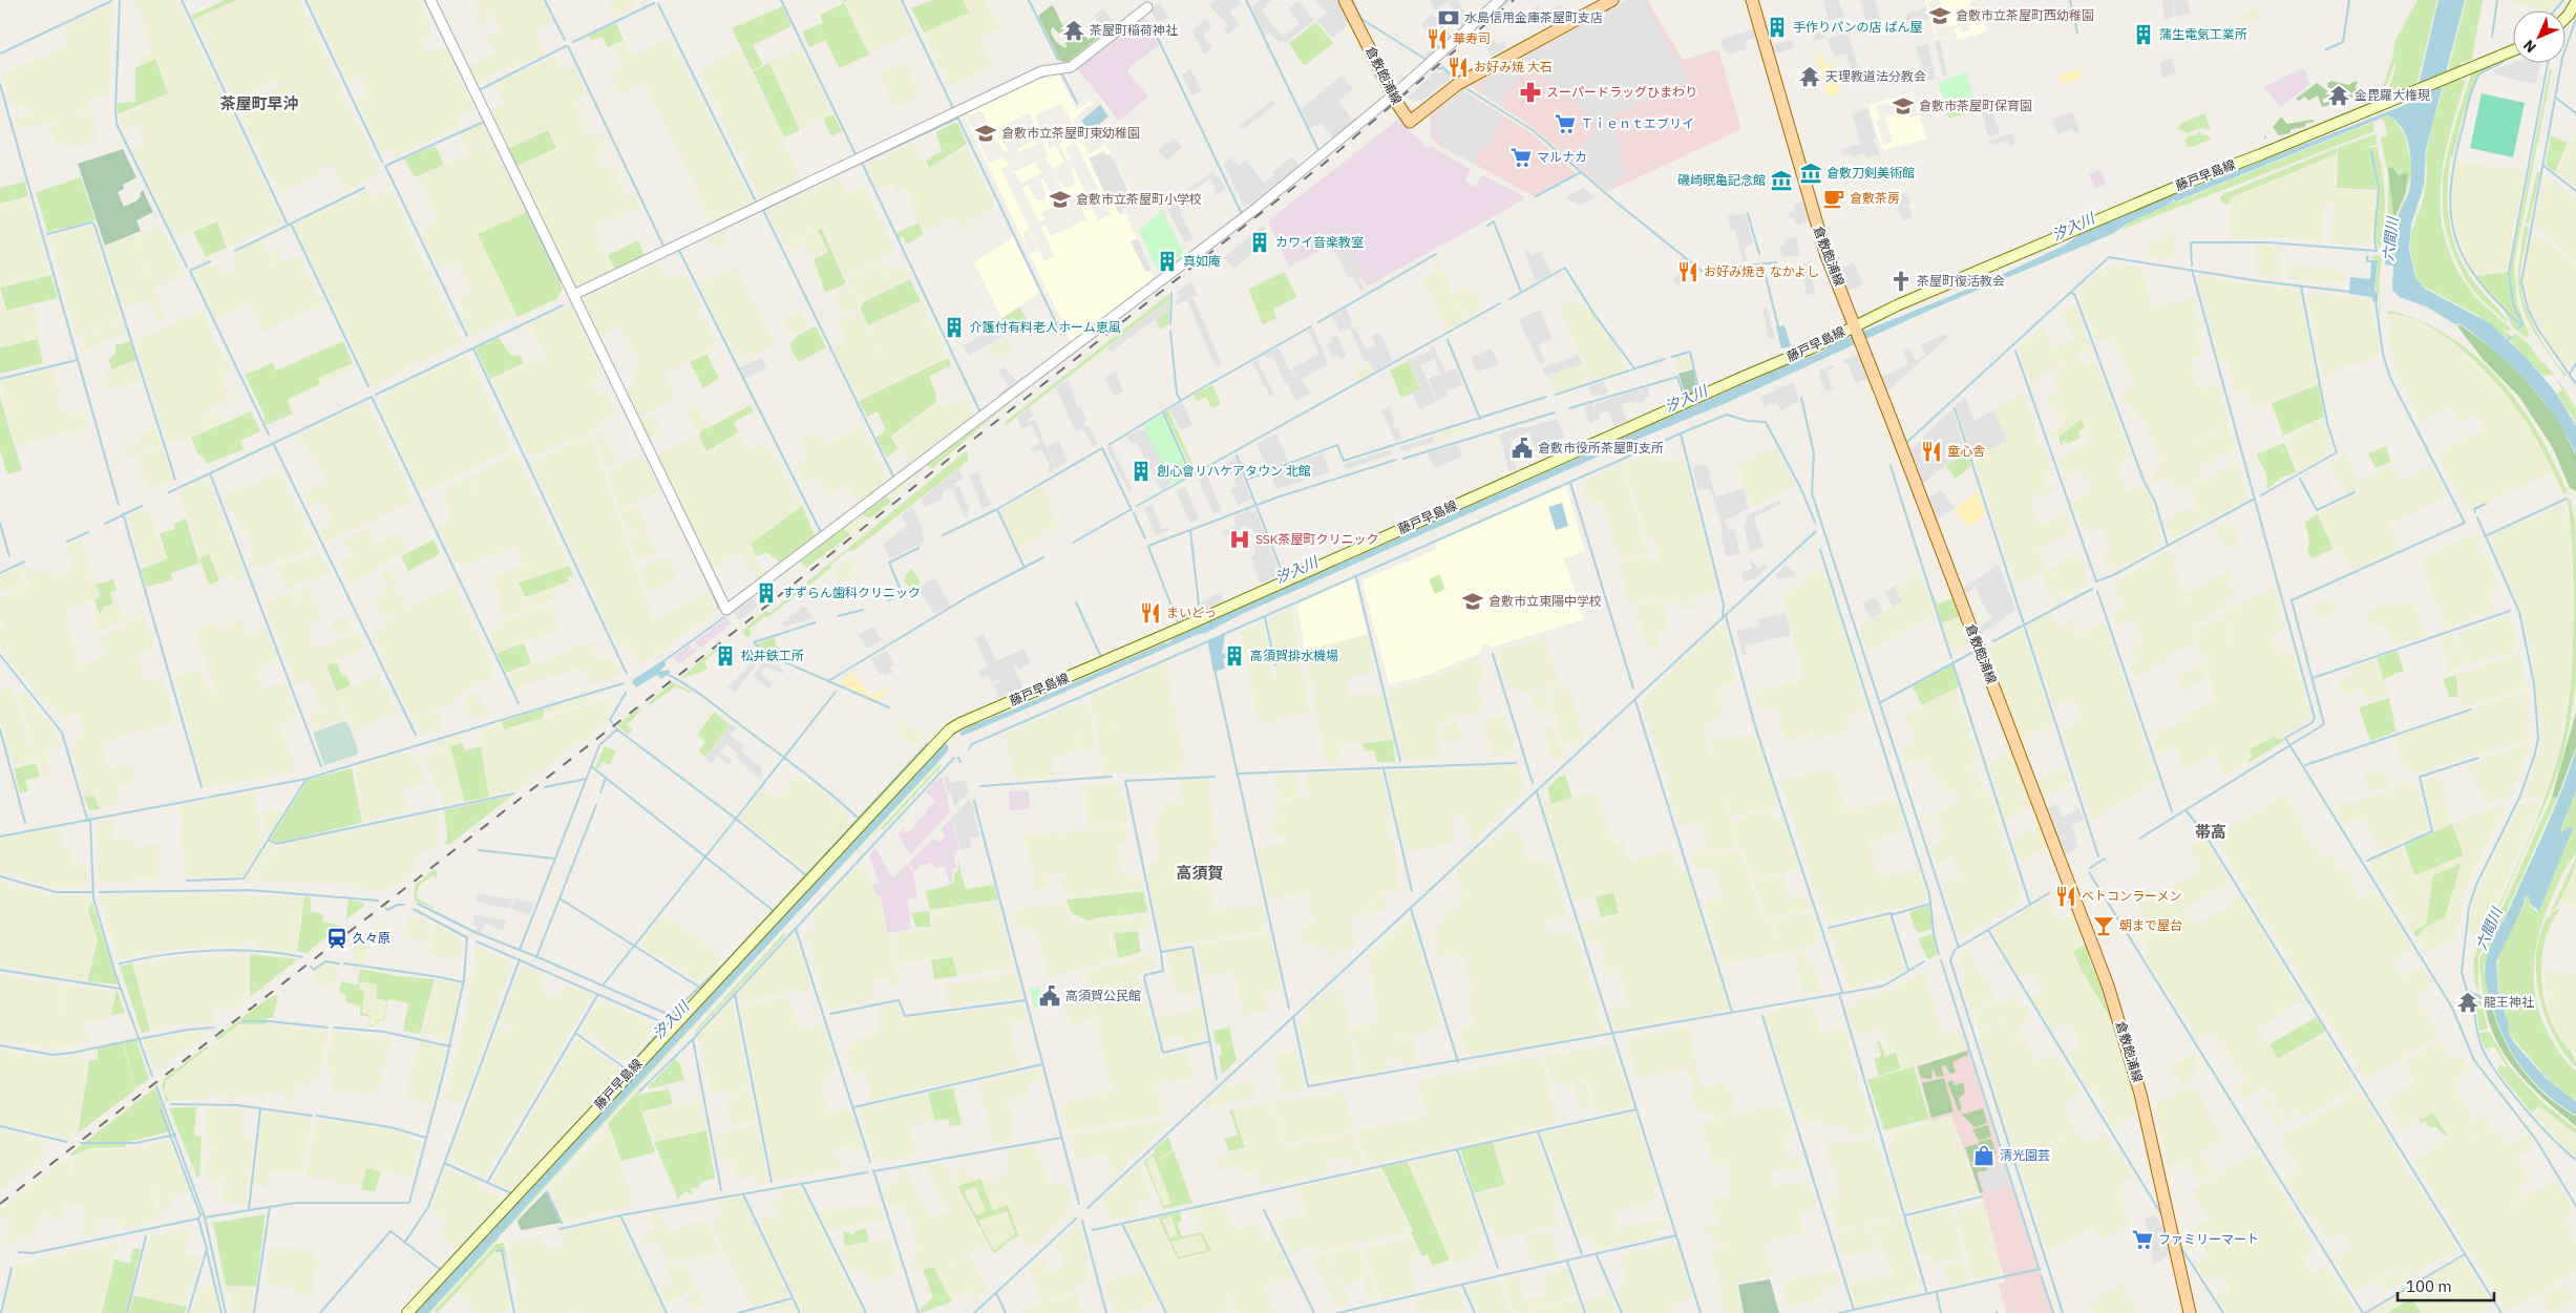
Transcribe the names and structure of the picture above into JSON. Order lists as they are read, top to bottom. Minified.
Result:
{"streets":{"main road":["倉敷飽浦線","藤戸早島線"]},"crossings":[["倉敷飽浦線","藤戸早島線"]],"districts":["茶屋町早沖","帯高","高須賀"],"water":["汐入川","六間川"],"places":{"school or university":["倉敷市立茶屋町西幼稚園","倉敷市茶屋町保育園","倉敷市立茶屋町東幼稚園","倉敷市立茶屋町小学校","倉敷市立東陽中学校"],"bank":["水島信用金庫茶屋町支店"],"building":["手作りパンの店 ぱん屋","蒲生電気工業所","カワイ音楽教室","真如庵","介護付有料老人ホーム恵風","創心會リハケアタウン 北館","すずらん歯科クリニック","松井鉄工所","高須賀排水機場"],"temple":["茶屋町稲荷神社","天理教道法分教会","金毘羅大権現","龍王神社"],"restaurant":["華寿司","お好み焼 大石","お好み焼き なかよし","童心舎","まいどっ","ベトコンラーメン"],"pharmacy":["スーパードラッグひまわり"],"supermarket":["Ｔｉｅｎｔエブリイ","マルナカ","ファミリーマート"],"museum":["倉敷刀剣美術館","磯崎眠亀記念館"],"cafe":["倉敷茶房"],"church":["茶屋町復活教会"],"public building":["倉敷市役所茶屋町支所","高須賀公民館"],"hospital":["SSK茶屋町クリニック"],"bar":["朝まで屋台"],"station":["久々原"],"shop":["清光園芸"]},"scale_bar":"100 m","north":"bottom left"}
